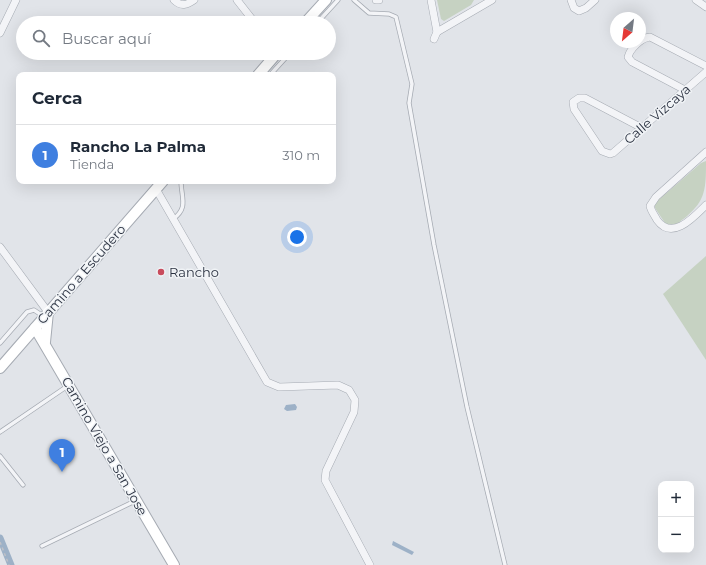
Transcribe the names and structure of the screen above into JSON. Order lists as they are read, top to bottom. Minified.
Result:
{"streets":{"street":["Calle Vizcaya","Camino a Escudero","Camino Viejo a San Jose"]},"crossings":[["Camino a Escudero","Camino Viejo a San Jose"]],"places":["Rancho"],"north":"bottom left","page":{"search":"Buscar aquí","heading":"Cerca","list":[{"mark":"1","name":"Rancho La Palma","note":"Tienda","value":"310 m"}],"pins":"1","map_buttons":["+","−"]}}
